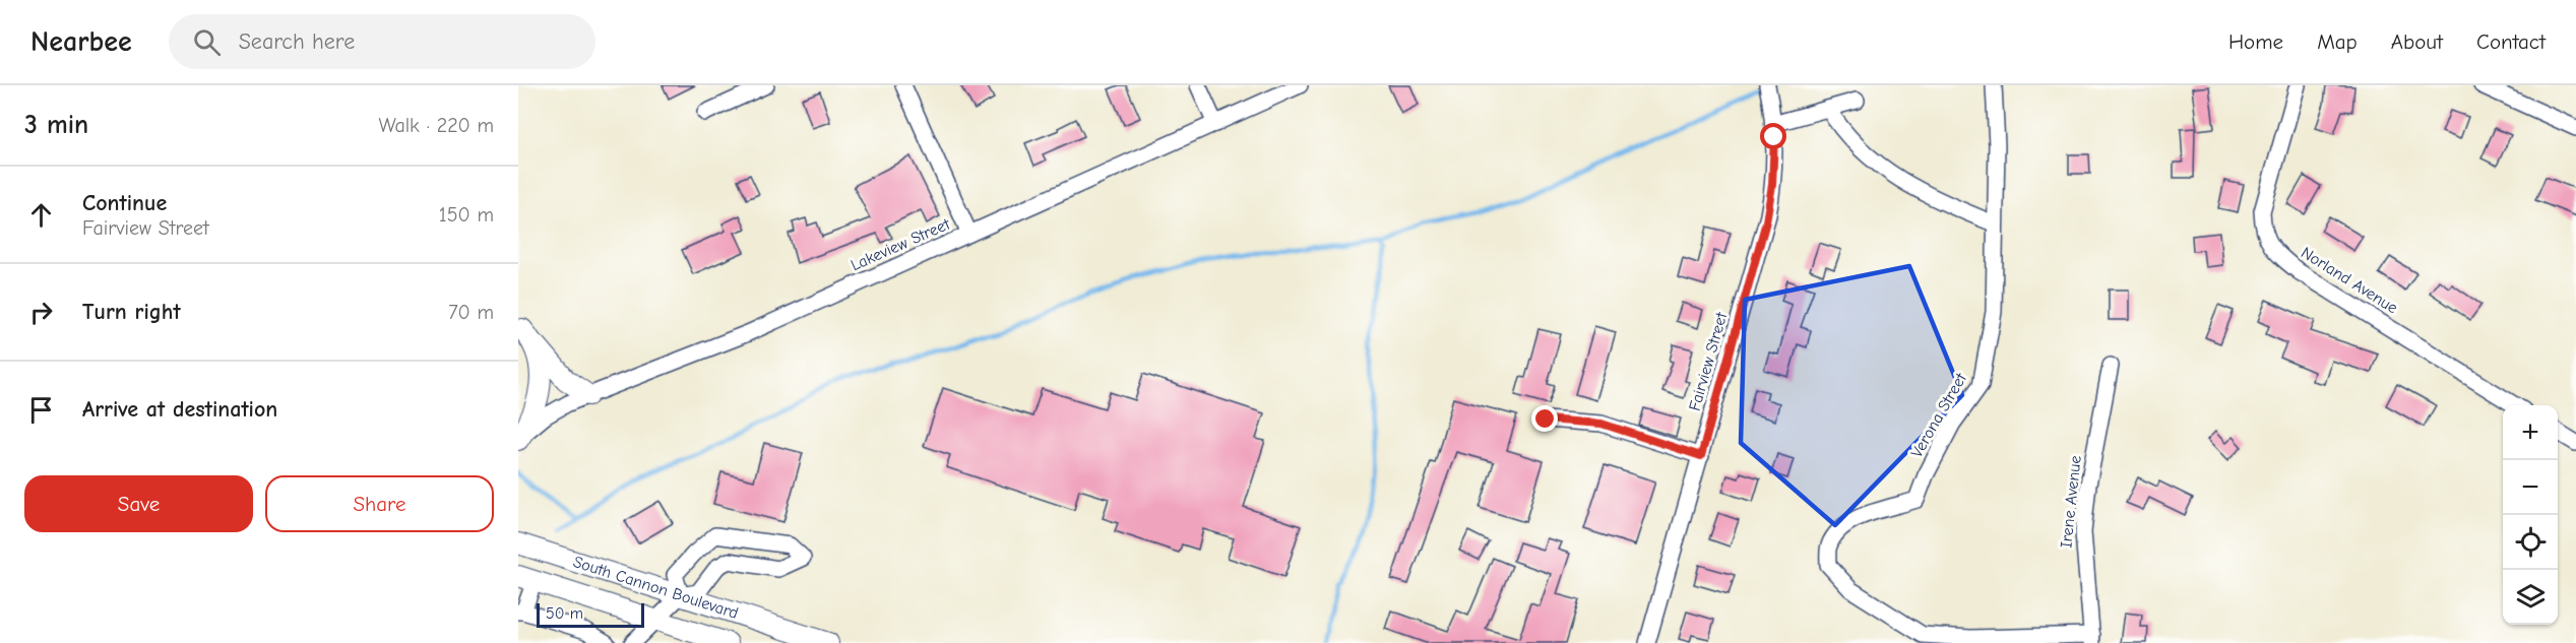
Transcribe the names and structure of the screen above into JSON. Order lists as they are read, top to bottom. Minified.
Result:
{"streets":{"main road":["South Cannon Boulevard"],"street":["Lakeview Street","Norland Avenue","Fairview Street","Verona Street","Irene Avenue"]},"crossings":[["Verona Street","Irene Avenue"]],"scale_bar":"50 m","page":{"header":"Nearbee","search":"Search here","nav":["Home","Map","About","Contact"],"heading":["3 min","Walk · 220 m"],"list":[["Continue","Fairview Street","150 m"],["Turn right","70 m"],"Arrive at destination"],"map_buttons":["+","−"],"buttons":["Save","Share"],"scale":"50 m"}}
